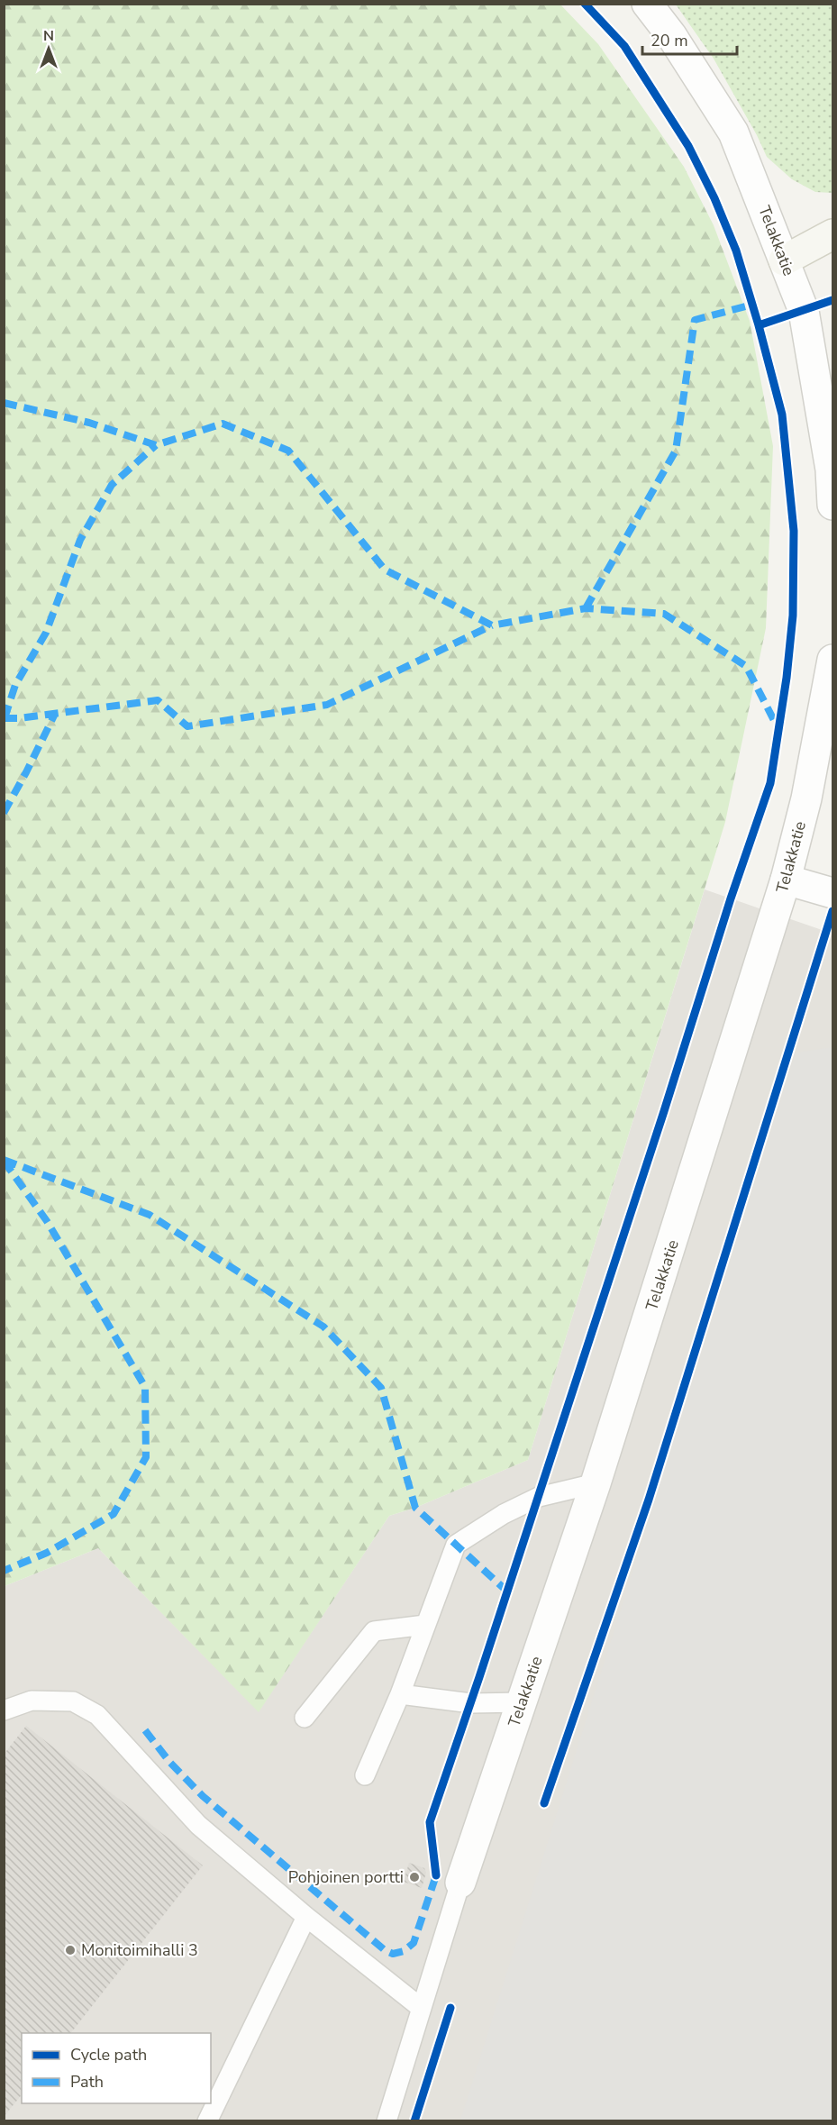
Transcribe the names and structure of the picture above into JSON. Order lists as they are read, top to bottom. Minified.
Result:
{"streets":{"street":["Telakkatie"]},"places":["Pohjoinen portti","Monitoimihalli 3"],"legend":["Cycle path","Path"],"scale_bar":"20 m","north":"top"}
